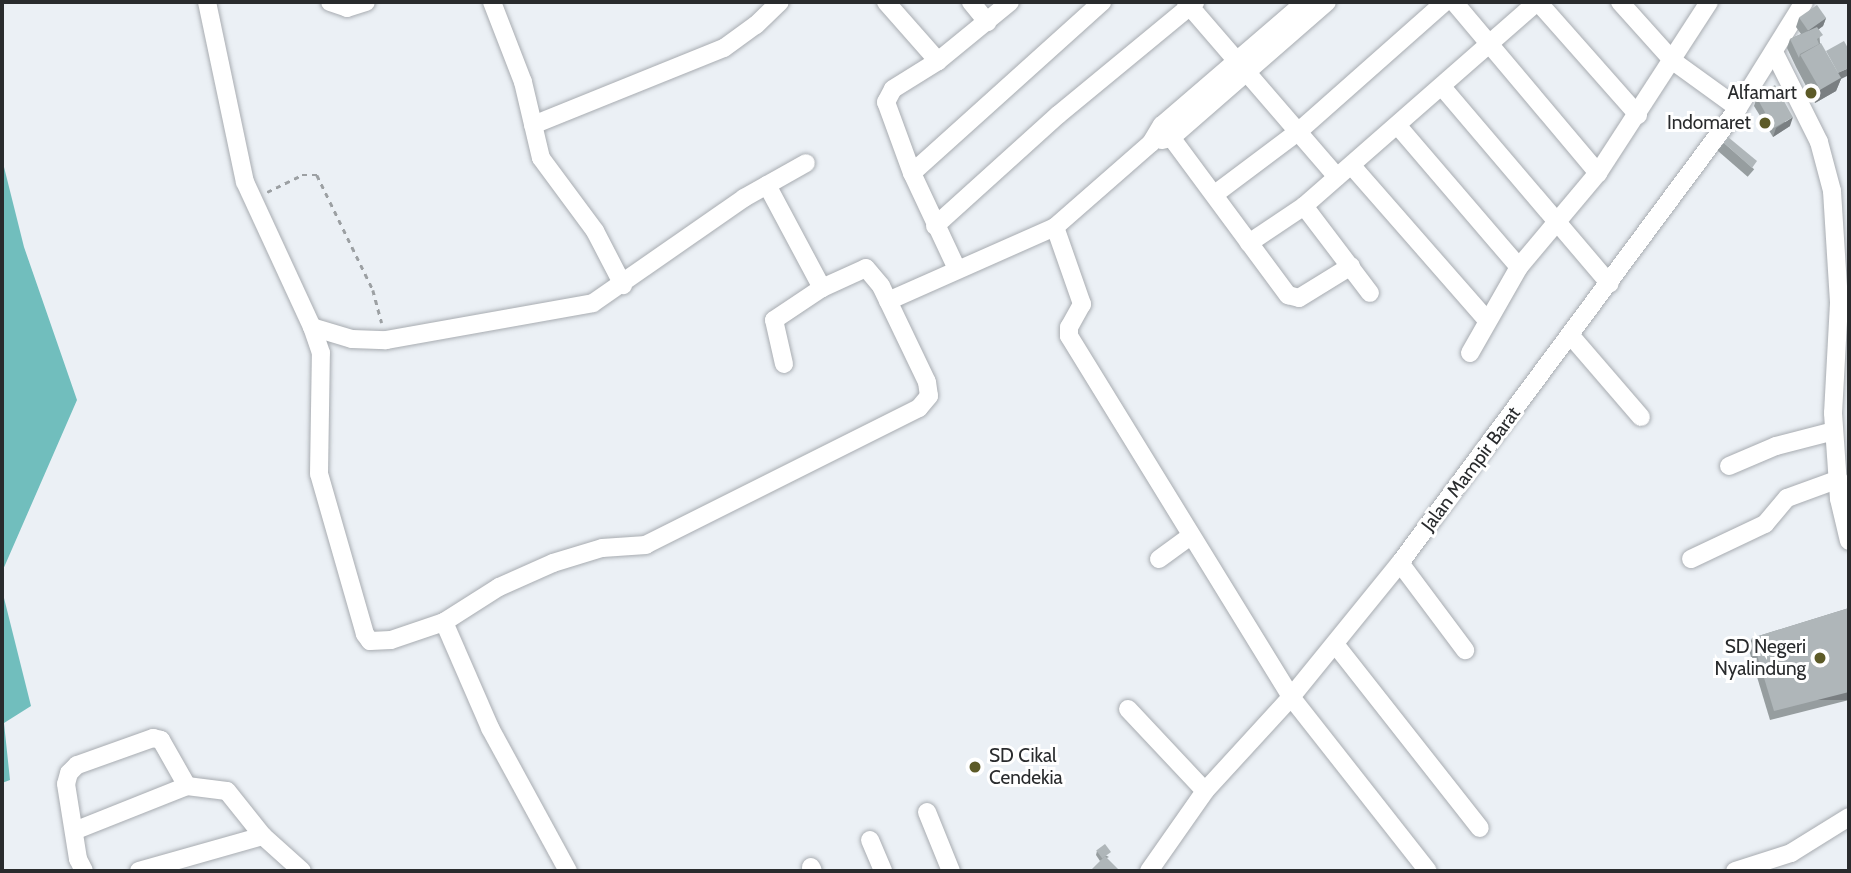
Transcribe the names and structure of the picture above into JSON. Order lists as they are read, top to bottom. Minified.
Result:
{"streets":{"street":["Jalan Mampir Barat"]},"places":["Alfamart","Indomaret","SD Negeri Nyalindung","SD Cikal Cendekia"]}
